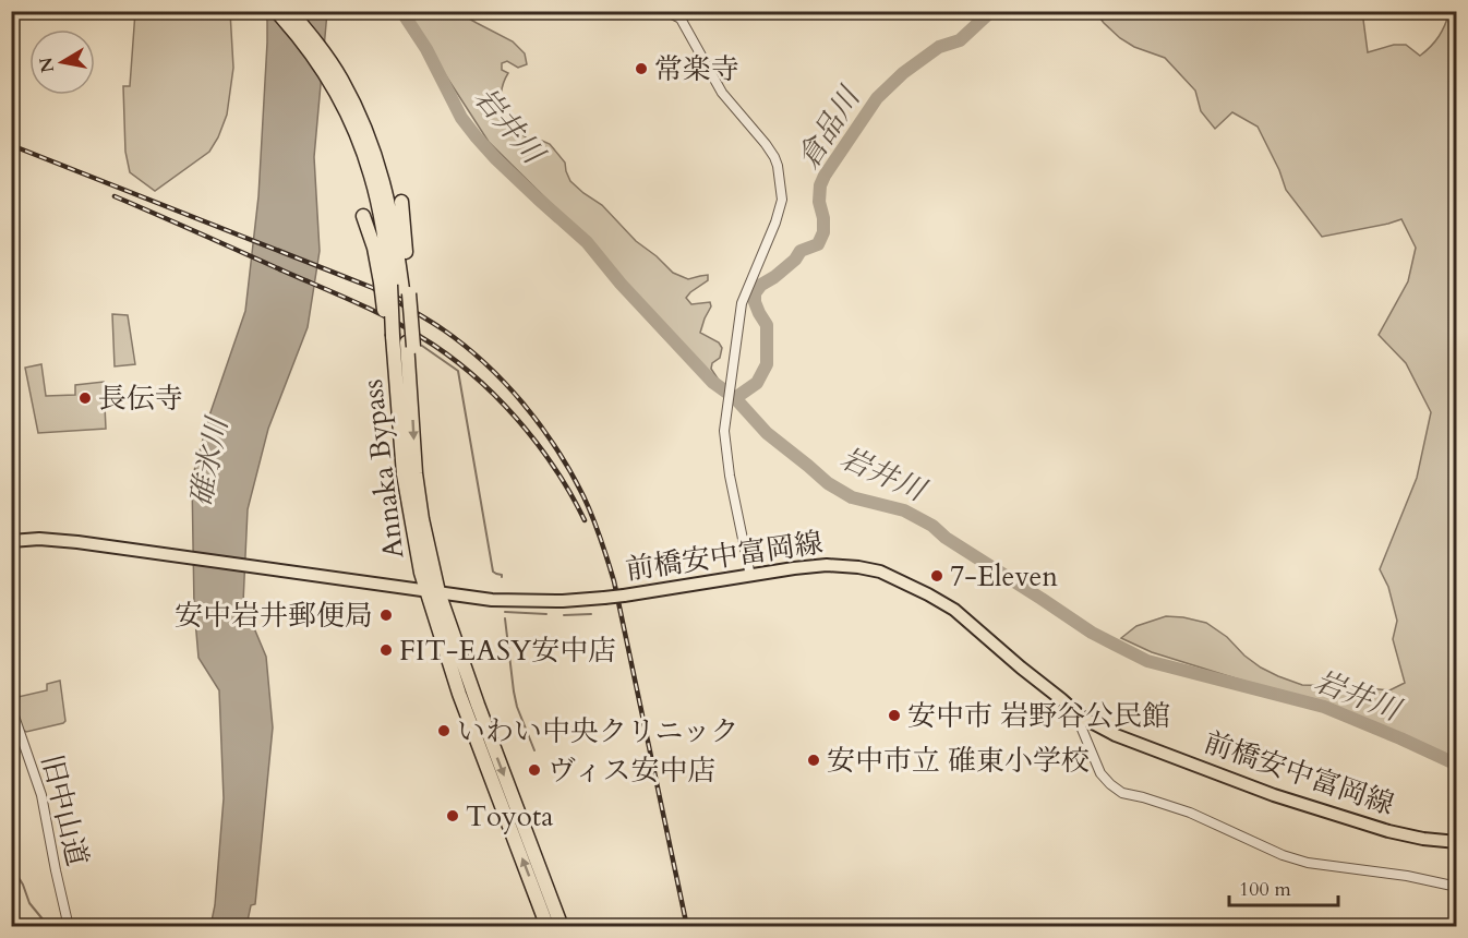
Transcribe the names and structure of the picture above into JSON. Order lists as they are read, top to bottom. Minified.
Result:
{"streets":{"highway":["Annaka Bypass"],"main road":["前橋安中富岡線"],"street":["旧中山道"]},"crossings":[["Annaka Bypass","前橋安中富岡線"]],"water":["岩井川","倉品川","碓氷川"],"places":["常楽寺","長伝寺","7-Eleven","安中岩井郵便局","FIT-EASY安中店","安中市 岩野谷公民館","いわい中央クリニック","安中市立 碓東小学校","ヴィス安中店","Toyota"],"scale_bar":"100 m","north":"left"}
